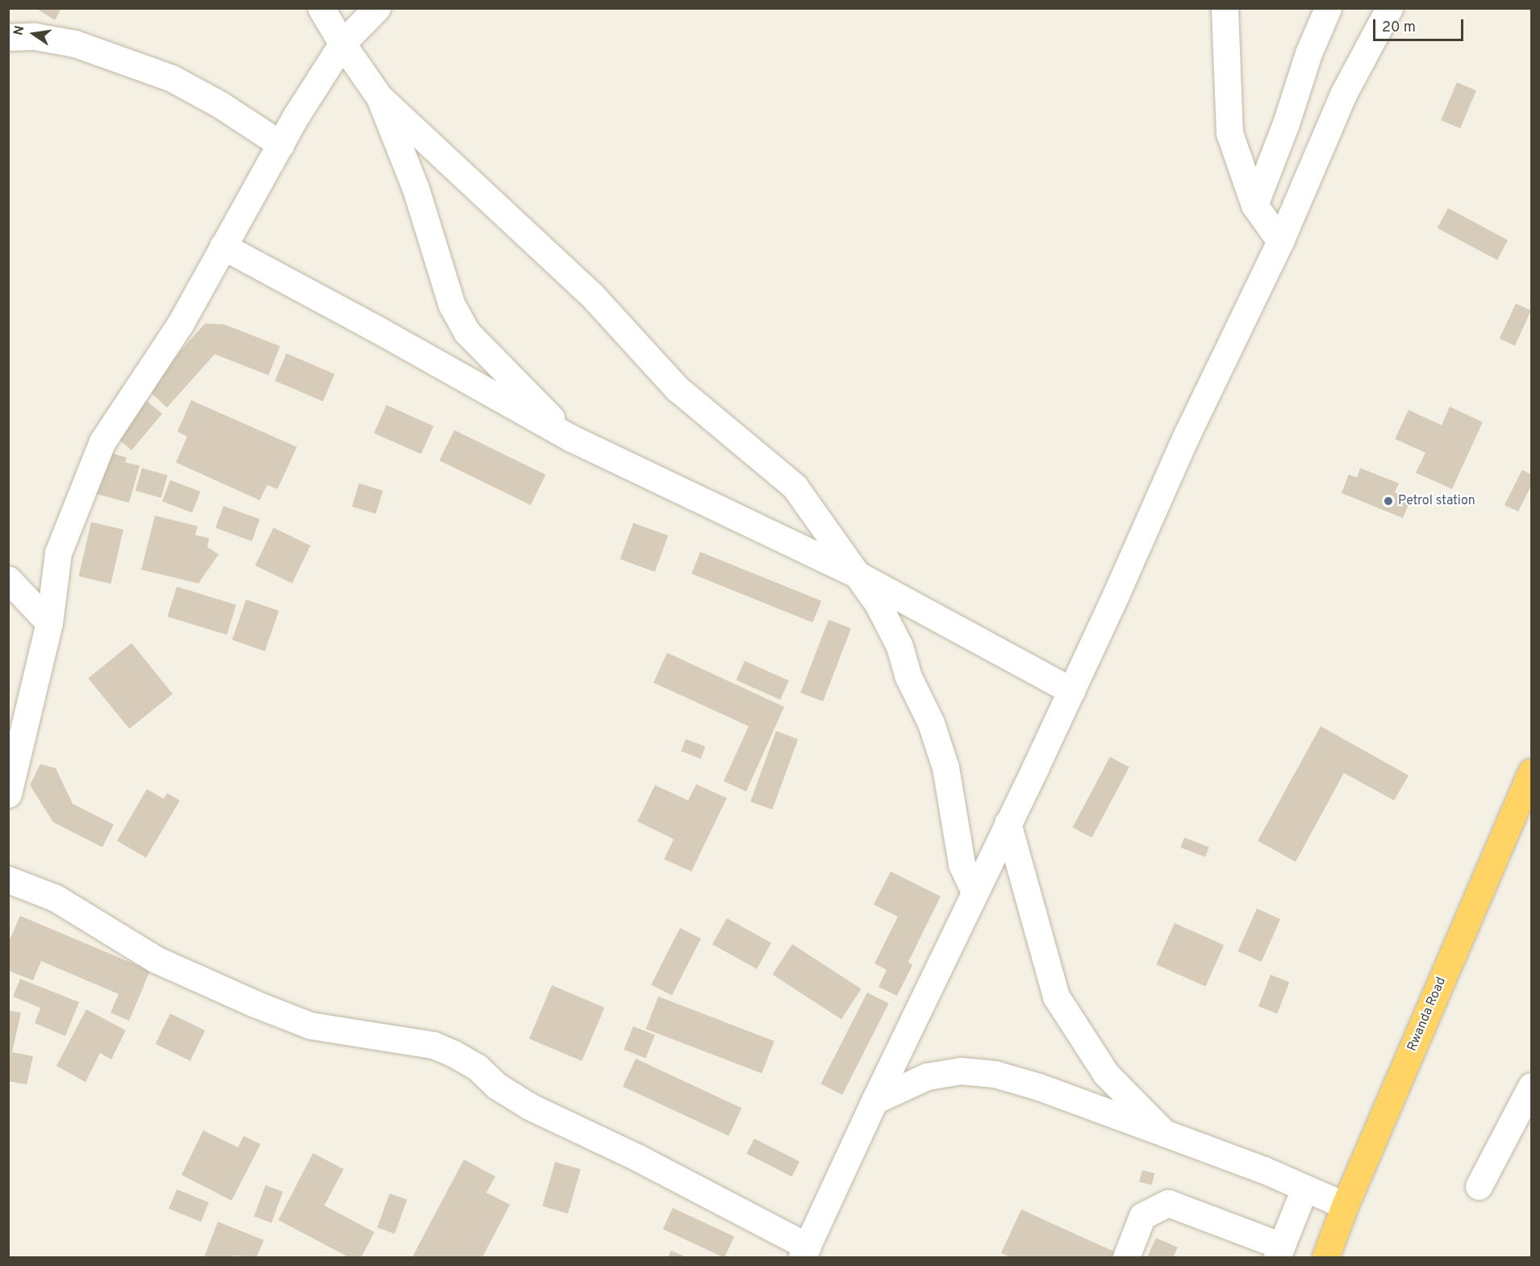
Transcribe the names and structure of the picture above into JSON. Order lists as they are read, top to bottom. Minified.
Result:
{"streets":{"highway":["Rwanda Road"]},"places":["Petrol station"],"scale_bar":"20 m","north":"left"}
